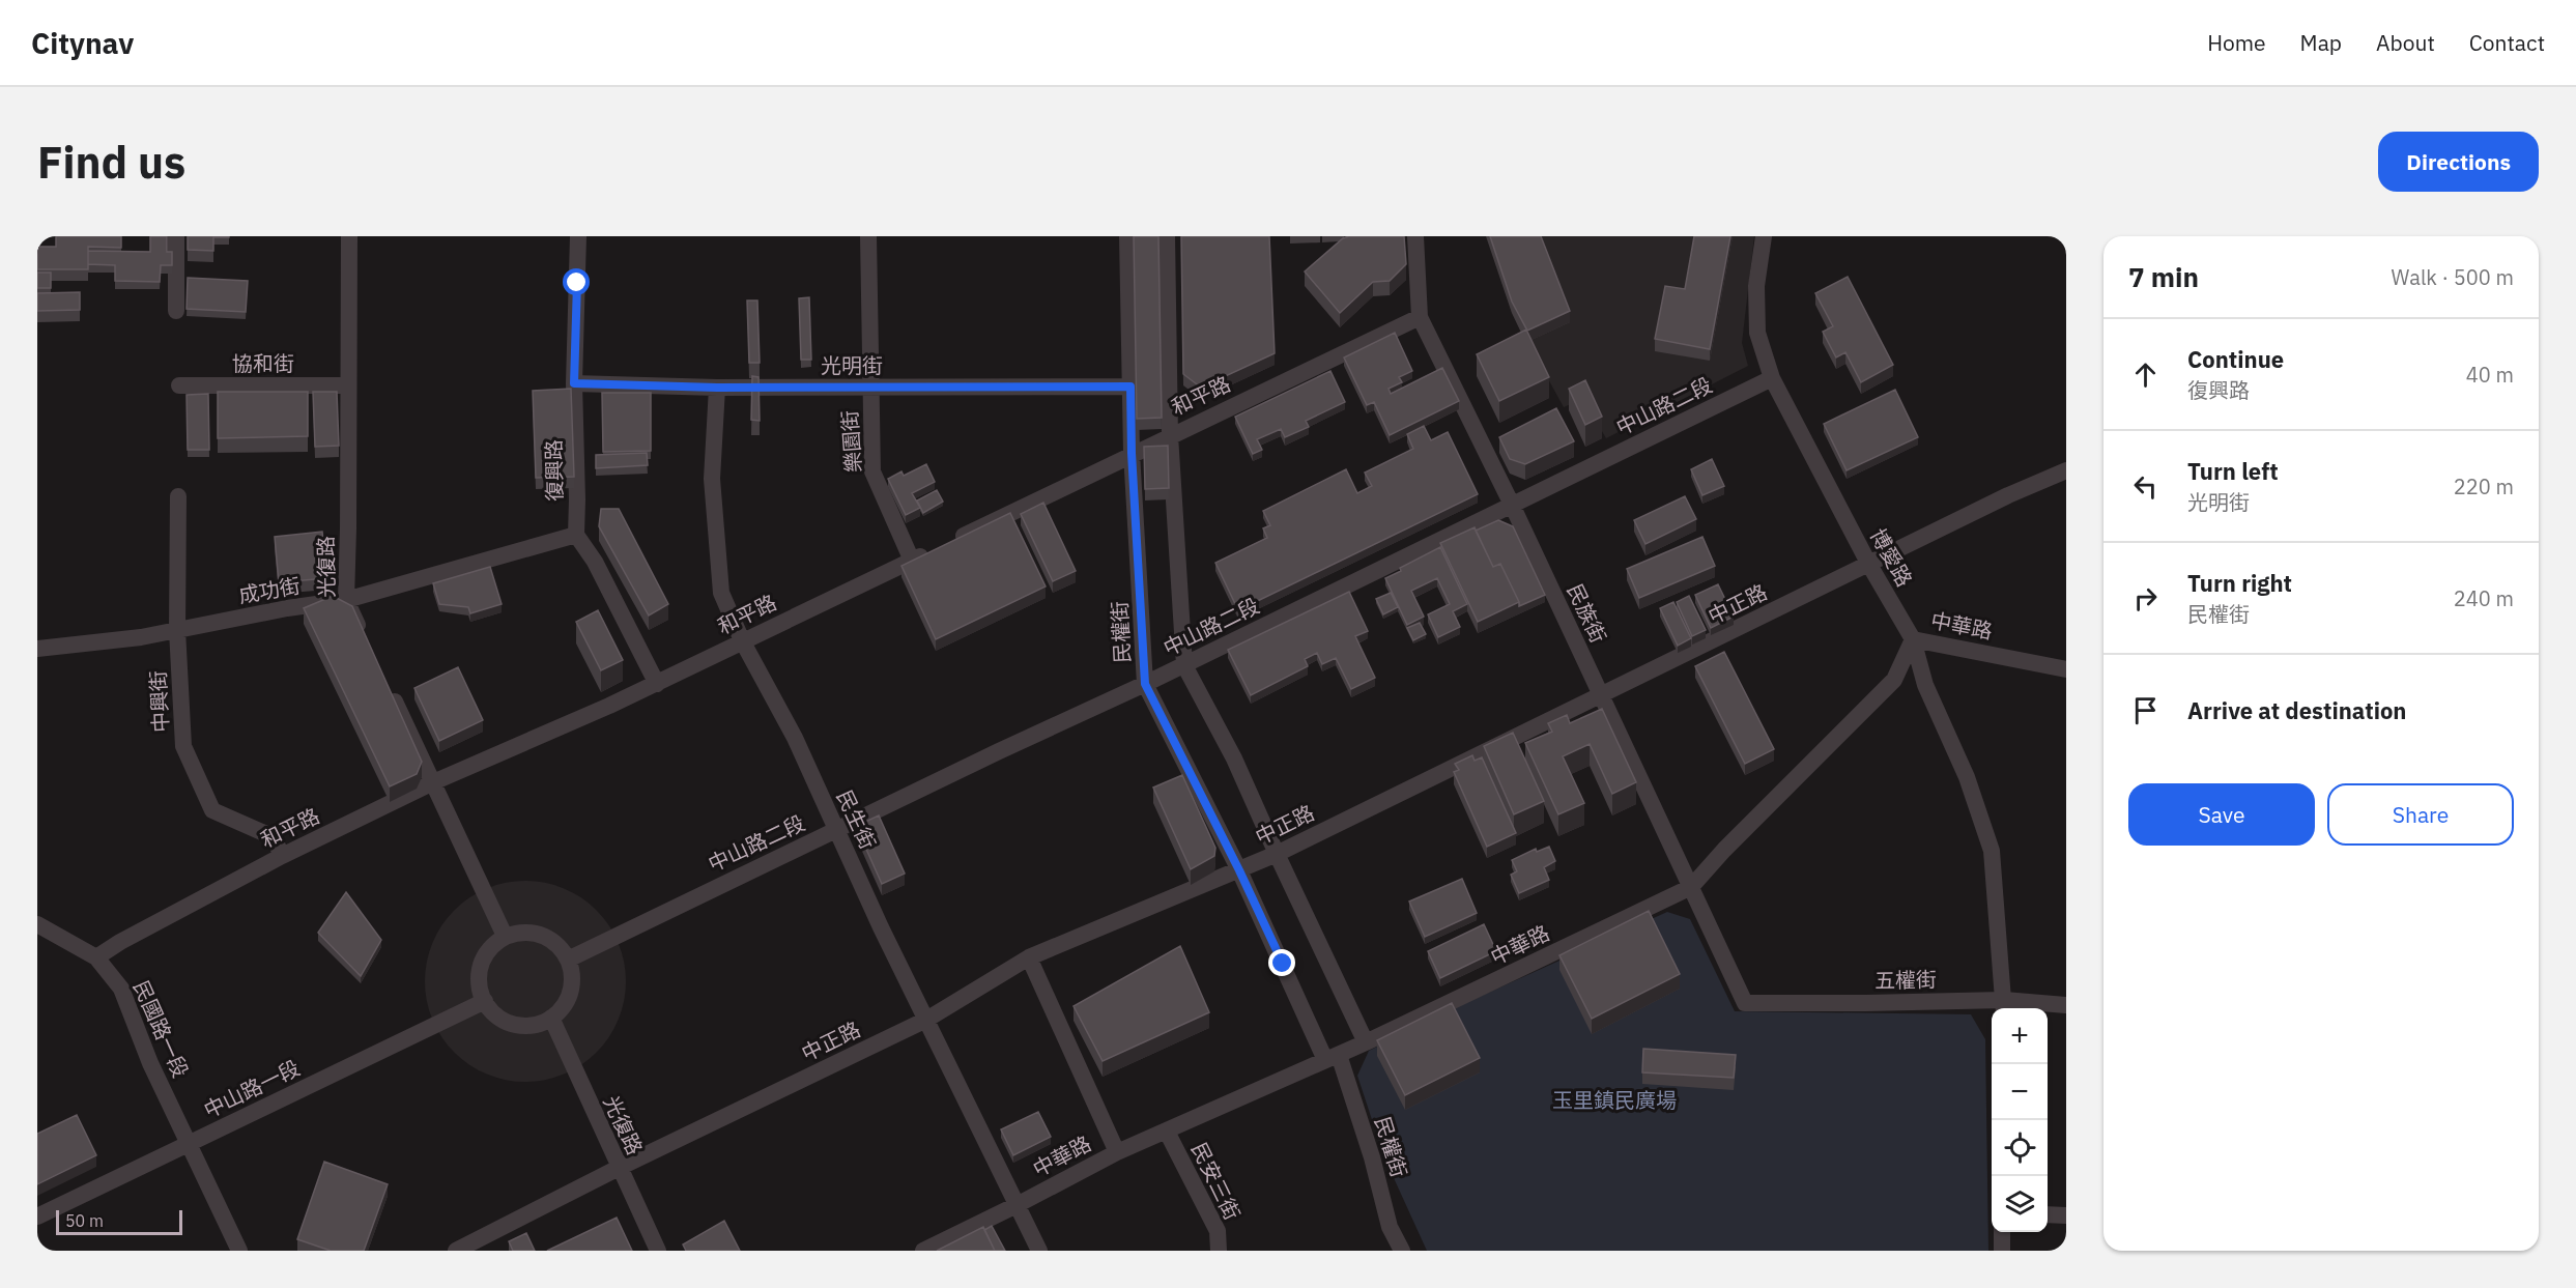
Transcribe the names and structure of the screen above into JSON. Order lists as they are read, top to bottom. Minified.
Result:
{"streets":{"street":["協和街","光明街","和平路","中山路二段","樂園街","復興路","博愛路","光復路","成功街","中正路","民族街","中華路","民權街","中興街","民生街","五權街","民國路一段","中山路一段","民安三街"]},"crossings":[["協和街","光復路"],["光明街","樂園街"],["光明街","復興路"],["光明街","民權街"],["光明街","民生街"],["和平路","樂園街"],["和平路","民族街"],["和平路","民權街"],["和平路","中興街"],["和平路","民生街"],["和平路","民國路一段"],["中山路二段","博愛路"],["中山路二段","光復路"],["中山路二段","民族街"],["中山路二段","民權街"],["中山路二段","民生街"],["中山路二段","中山路一段"],["復興路","成功街"],["博愛路","中正路"],["博愛路","中華路"],["博愛路","五權街"],["光復路","成功街"],["光復路","中正路"],["光復路","中山路一段"],["成功街","中興街"],["中正路","民族街"],["中正路","民權街"],["中正路","民生街"],["民族街","中華路"],["民族街","五權街"],["中華路","民權街"],["中華路","民生街"],["中華路","民安三街"],["民國路一段","中山路一段"]],"parks":["玉里鎮民廣場"],"scale_bar":"50 m","page":{"header":"Citynav","nav":["Home","Map","About","Contact"],"buttons":["Directions",["Save","Share"]],"title":"Find us","heading":["7 min","Walk · 500 m"],"list":[["Continue","復興路","40 m"],["Turn left","光明街","220 m"],["Turn right","民權街","240 m"],"Arrive at destination"],"map_buttons":["+","−"],"scale":"50 m"}}
